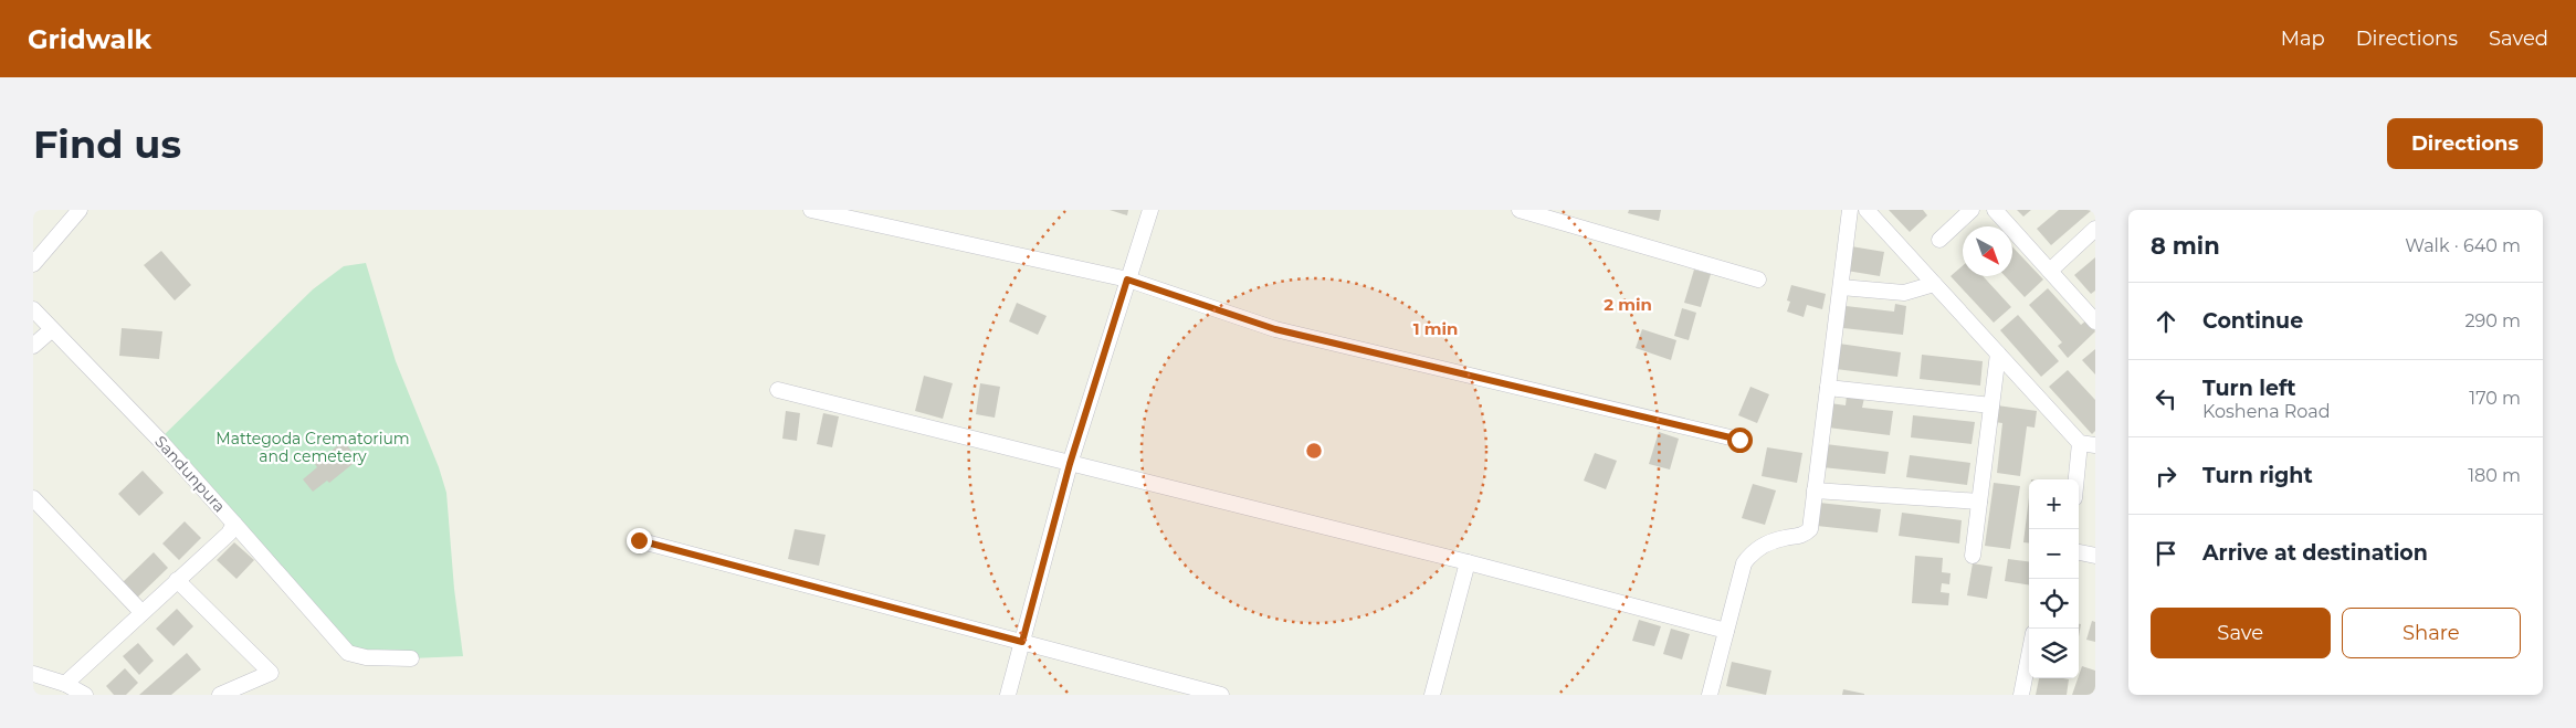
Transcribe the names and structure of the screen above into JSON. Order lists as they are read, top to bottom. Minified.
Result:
{"streets":{"street":["Sandunpura"]},"parks":["Mattegoda Crematorium and cemetery"],"north":"bottom right","page":{"header":"Gridwalk","nav":["Map","Directions","Saved"],"buttons":["Directions",["Save","Share"]],"title":"Find us","heading":["8 min","Walk · 640 m"],"list":[["Continue","290 m"],["Turn left","Koshena Road","170 m"],["Turn right","180 m"],"Arrive at destination"],"map_buttons":["+","−"]},"rings":["2 min","1 min"]}
